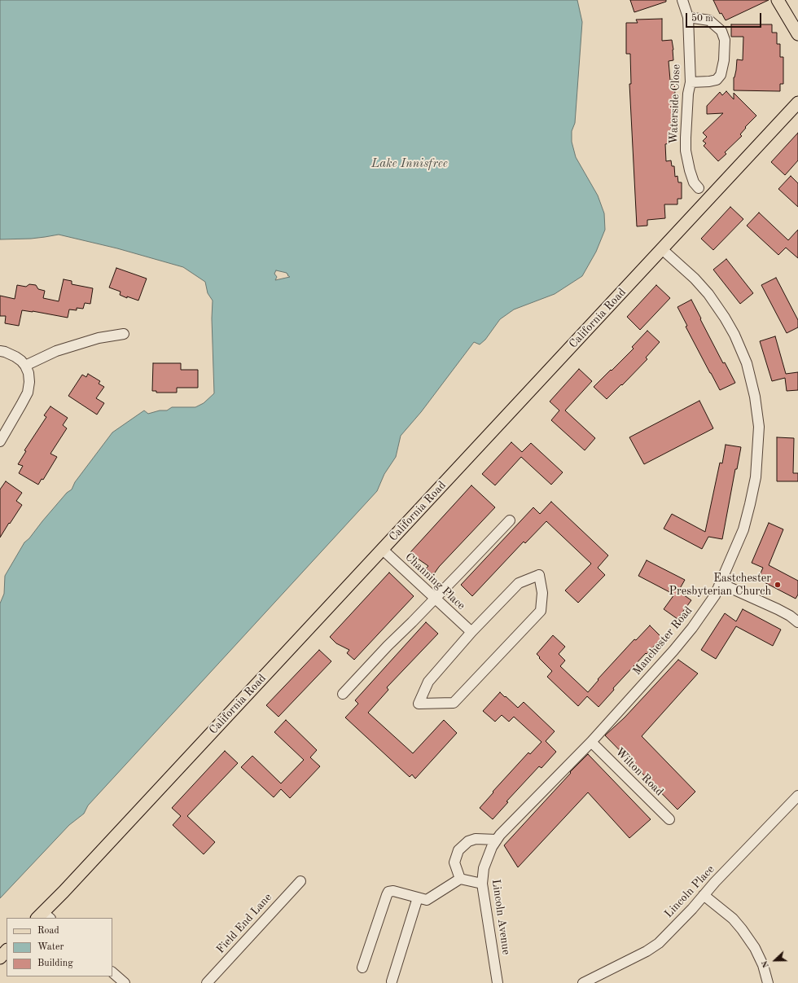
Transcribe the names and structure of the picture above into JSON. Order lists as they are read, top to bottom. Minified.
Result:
{"streets":{"main road":["California Road"],"street":["Waterside Close","Channing Place","Manchester Road","Wilton Road","Lincoln Place","Lincoln Avenue","Field End Lane"]},"crossings":[["California Road","Channing Place"],["California Road","Manchester Road"],["Manchester Road","Wilton Road"],["Manchester Road","Lincoln Avenue"]],"water":["Lake Innisfree"],"places":["Eastchester Presbyterian Church"],"legend":["Road","Water","Building"],"scale_bar":"50 m","north":"left"}
